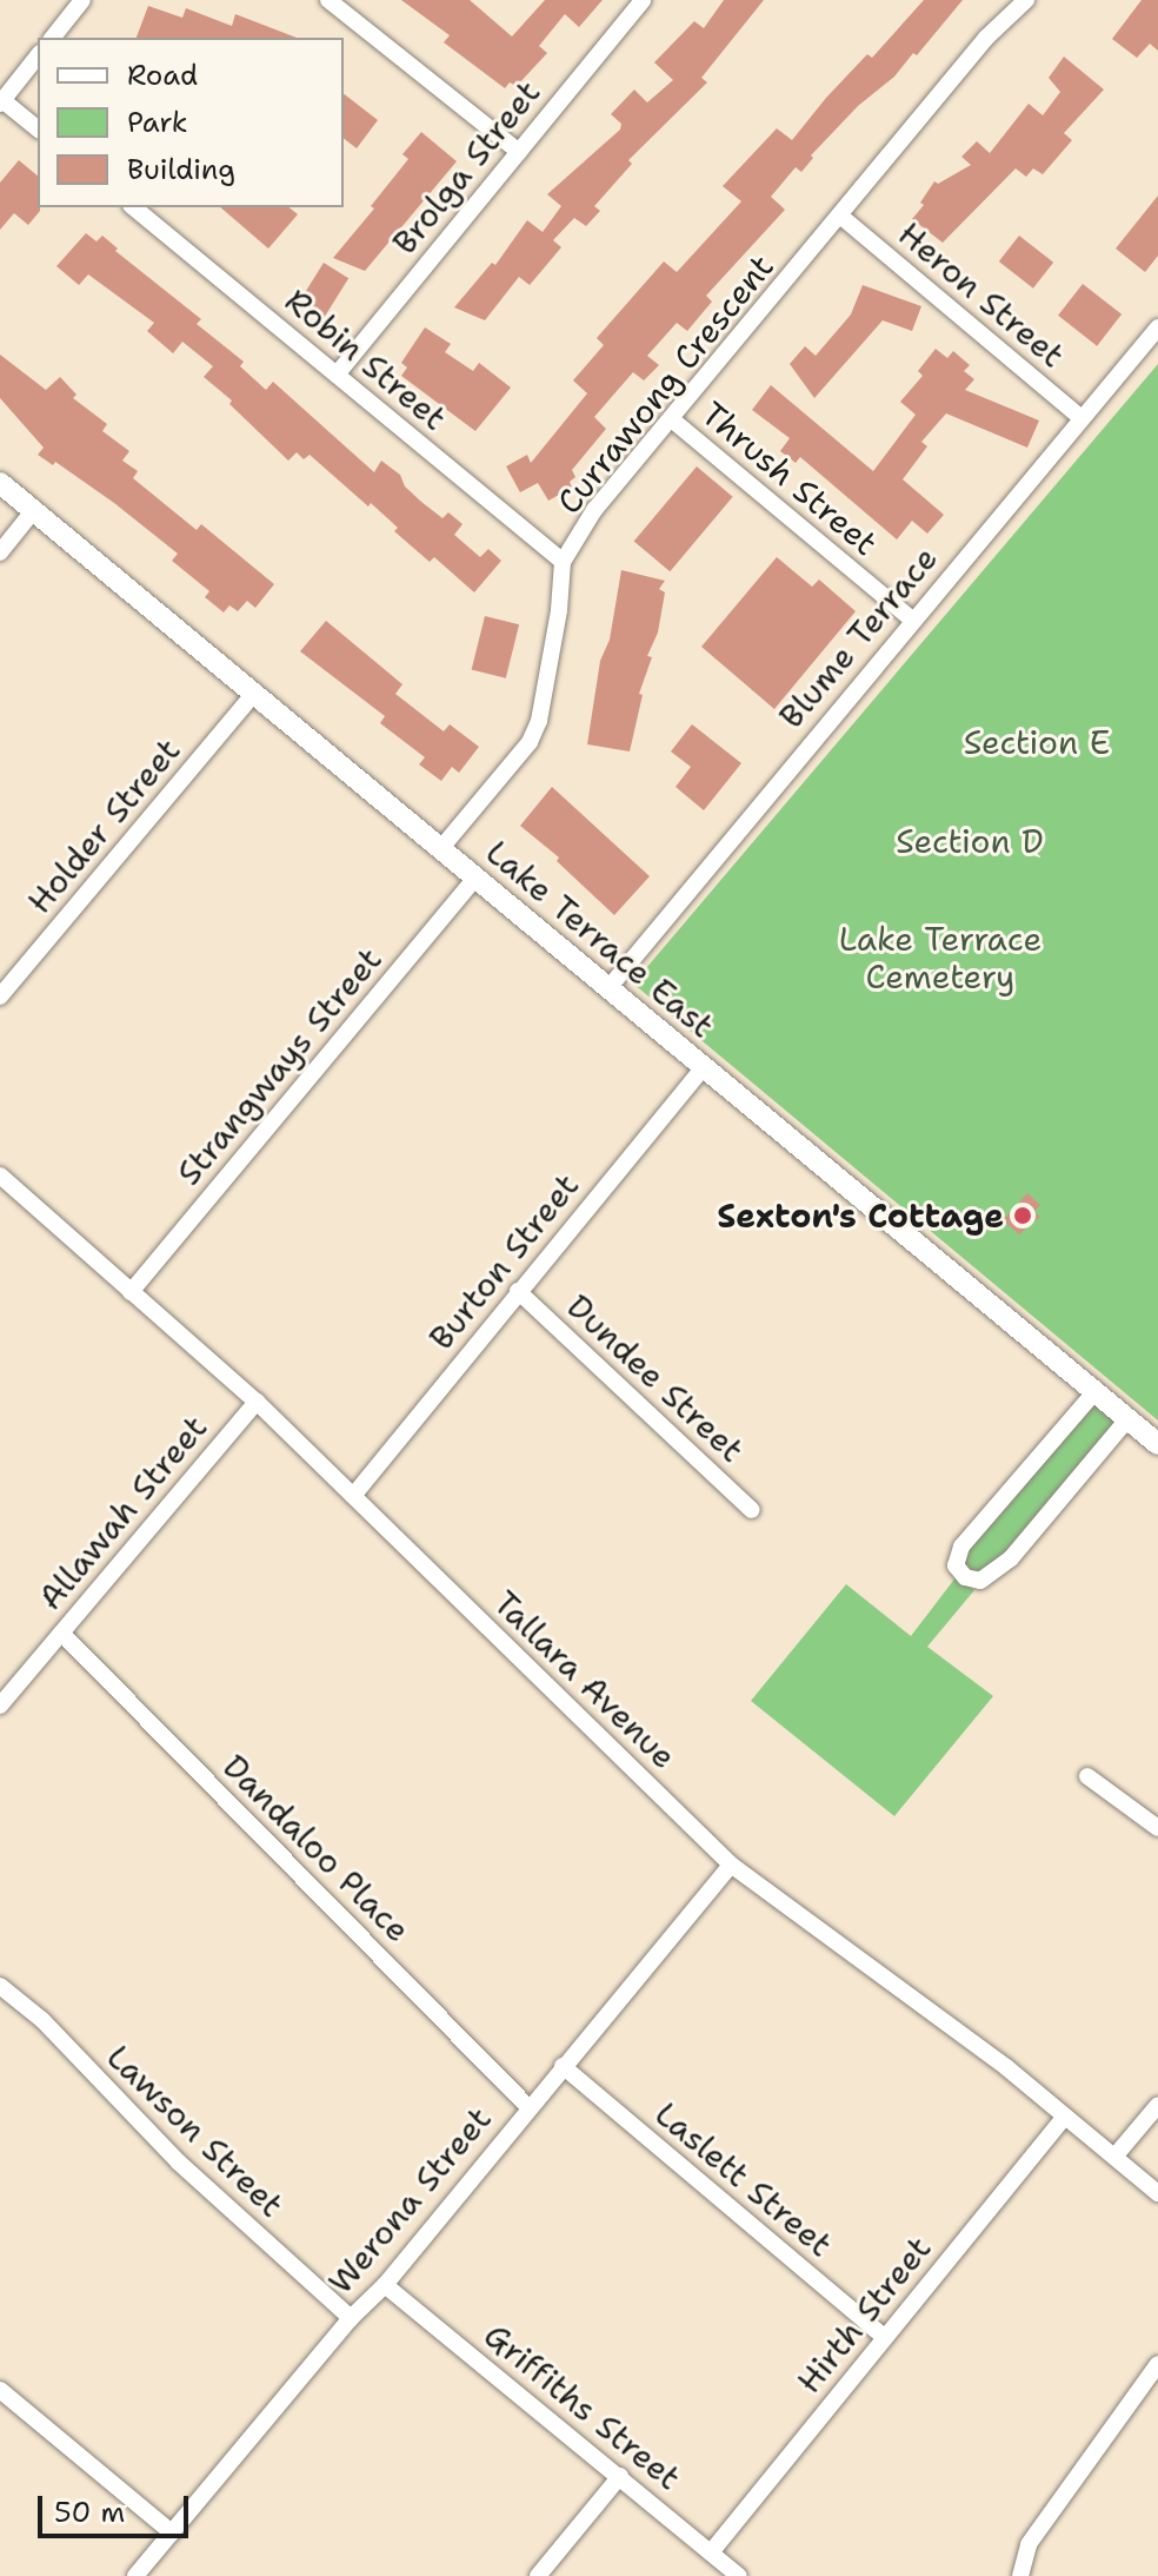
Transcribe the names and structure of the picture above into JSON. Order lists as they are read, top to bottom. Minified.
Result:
{"streets":{"street":["Brolga Street","Heron Street","Robin Street","Currawong Crescent","Thrush Street","Blume Terrace","Holder Street","Lake Terrace East","Strangways Street","Burton Street","Dundee Street","Allawah Street","Tallara Avenue","Dandaloo Place","Lawson Street","Laslett Street","Werona Street","Hirth Street","Griffiths Street"]},"crossings":[["Brolga Street","Robin Street"],["Heron Street","Currawong Crescent"],["Heron Street","Blume Terrace"],["Robin Street","Currawong Crescent"],["Currawong Crescent","Thrush Street"],["Currawong Crescent","Lake Terrace East"],["Thrush Street","Blume Terrace"],["Blume Terrace","Lake Terrace East"],["Holder Street","Lake Terrace East"],["Lake Terrace East","Strangways Street"],["Lake Terrace East","Burton Street"],["Strangways Street","Tallara Avenue"],["Burton Street","Dundee Street"],["Burton Street","Tallara Avenue"],["Allawah Street","Tallara Avenue"],["Allawah Street","Dandaloo Place"],["Tallara Avenue","Werona Street"],["Tallara Avenue","Hirth Street"],["Dandaloo Place","Werona Street"],["Lawson Street","Werona Street"],["Laslett Street","Werona Street"],["Laslett Street","Hirth Street"],["Werona Street","Griffiths Street"],["Hirth Street","Griffiths Street"]],"parks":["Section E","Section D","Lake Terrace Cemetery"],"places":["Sexton's Cottage"],"legend":["Road","Park","Building"],"scale_bar":"50 m"}
